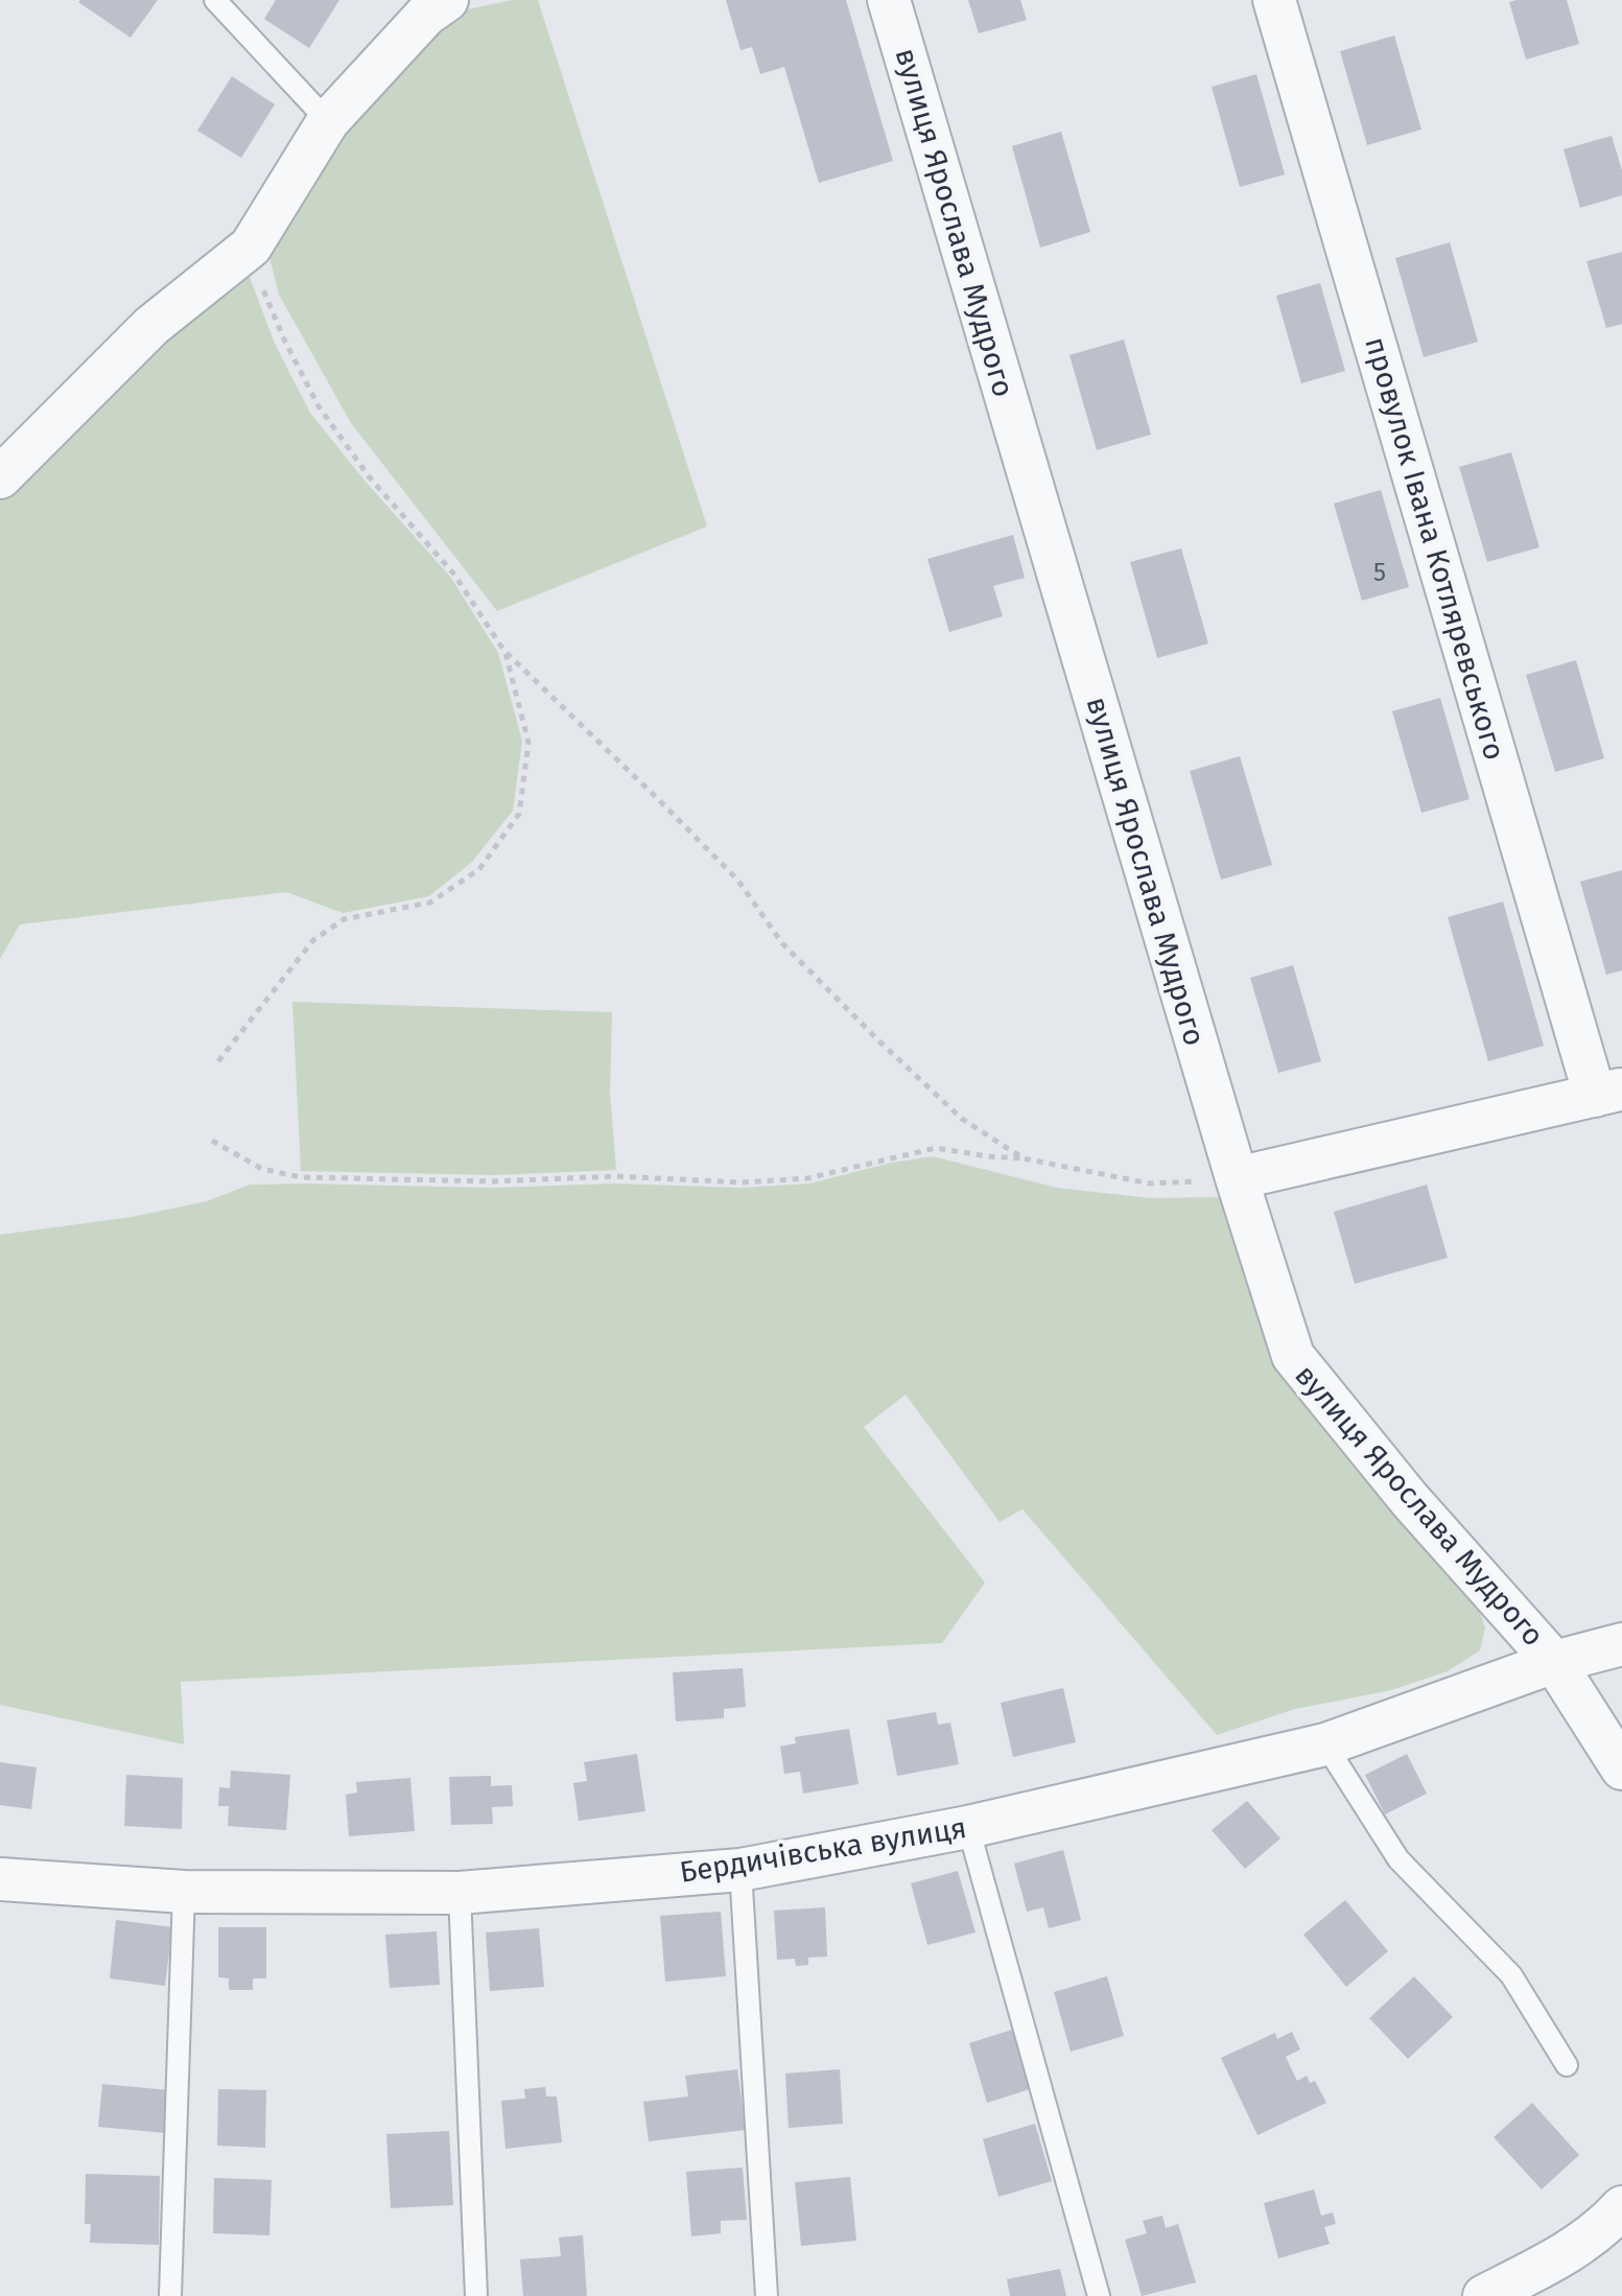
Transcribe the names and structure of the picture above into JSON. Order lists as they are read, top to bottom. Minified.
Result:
{"streets":{"street":["вулиця Ярослава Мудрого","провулок Івана Котляревського","Бердичівська вулиця"]},"crossings":[["вулиця Ярослава Мудрого","Бердичівська вулиця"]],"house_numbers":["5"]}
